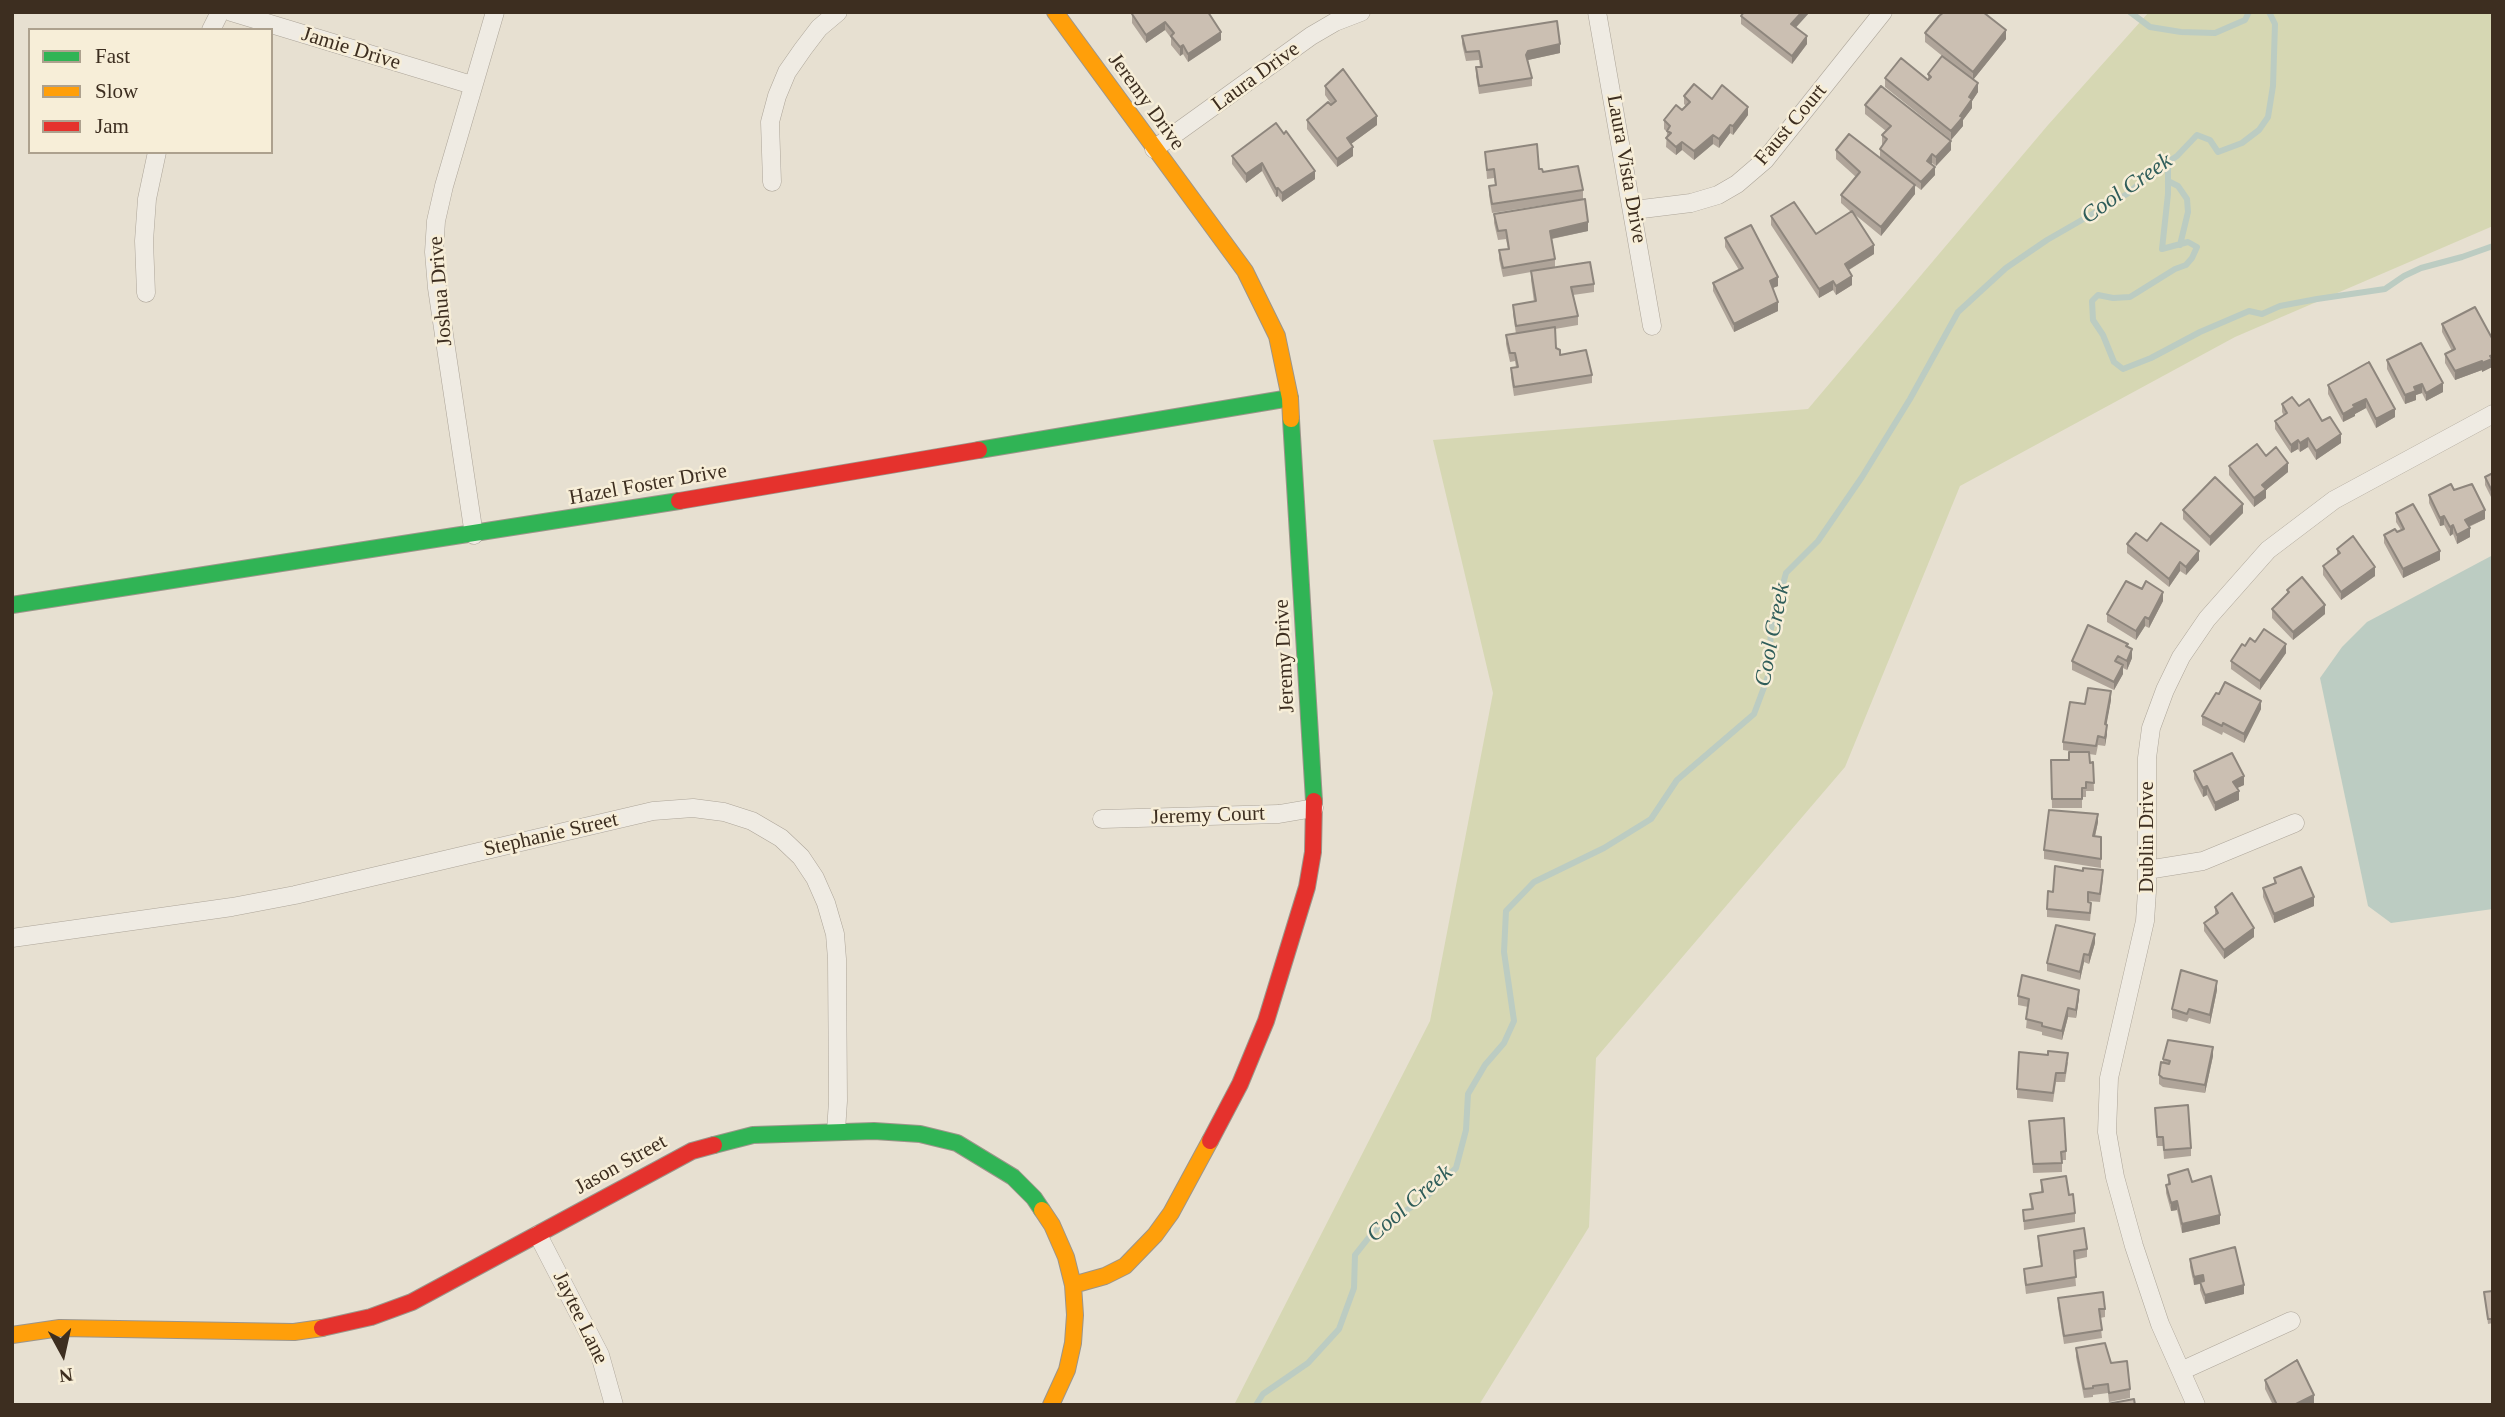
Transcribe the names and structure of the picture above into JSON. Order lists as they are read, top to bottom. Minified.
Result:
{"streets":{"street":["Jamie Drive","Laura Drive","Jeremy Drive","Faust Court","Laura Vista Drive","Joshua Drive","Hazel Foster Drive","Jeremy Court","Stephanie Street","Dublin Drive","Jason Street","Jaytee Lane"]},"crossings":[["Jamie Drive","Joshua Drive"],["Laura Drive","Jeremy Drive"],["Jeremy Drive","Hazel Foster Drive"],["Jeremy Drive","Jeremy Court"],["Jeremy Drive","Jason Street"],["Faust Court","Laura Vista Drive"],["Joshua Drive","Hazel Foster Drive"],["Stephanie Street","Jason Street"],["Jason Street","Jaytee Lane"]],"water":["Cool Creek"],"legend":["Fast","Slow","Jam"],"north":"bottom"}
